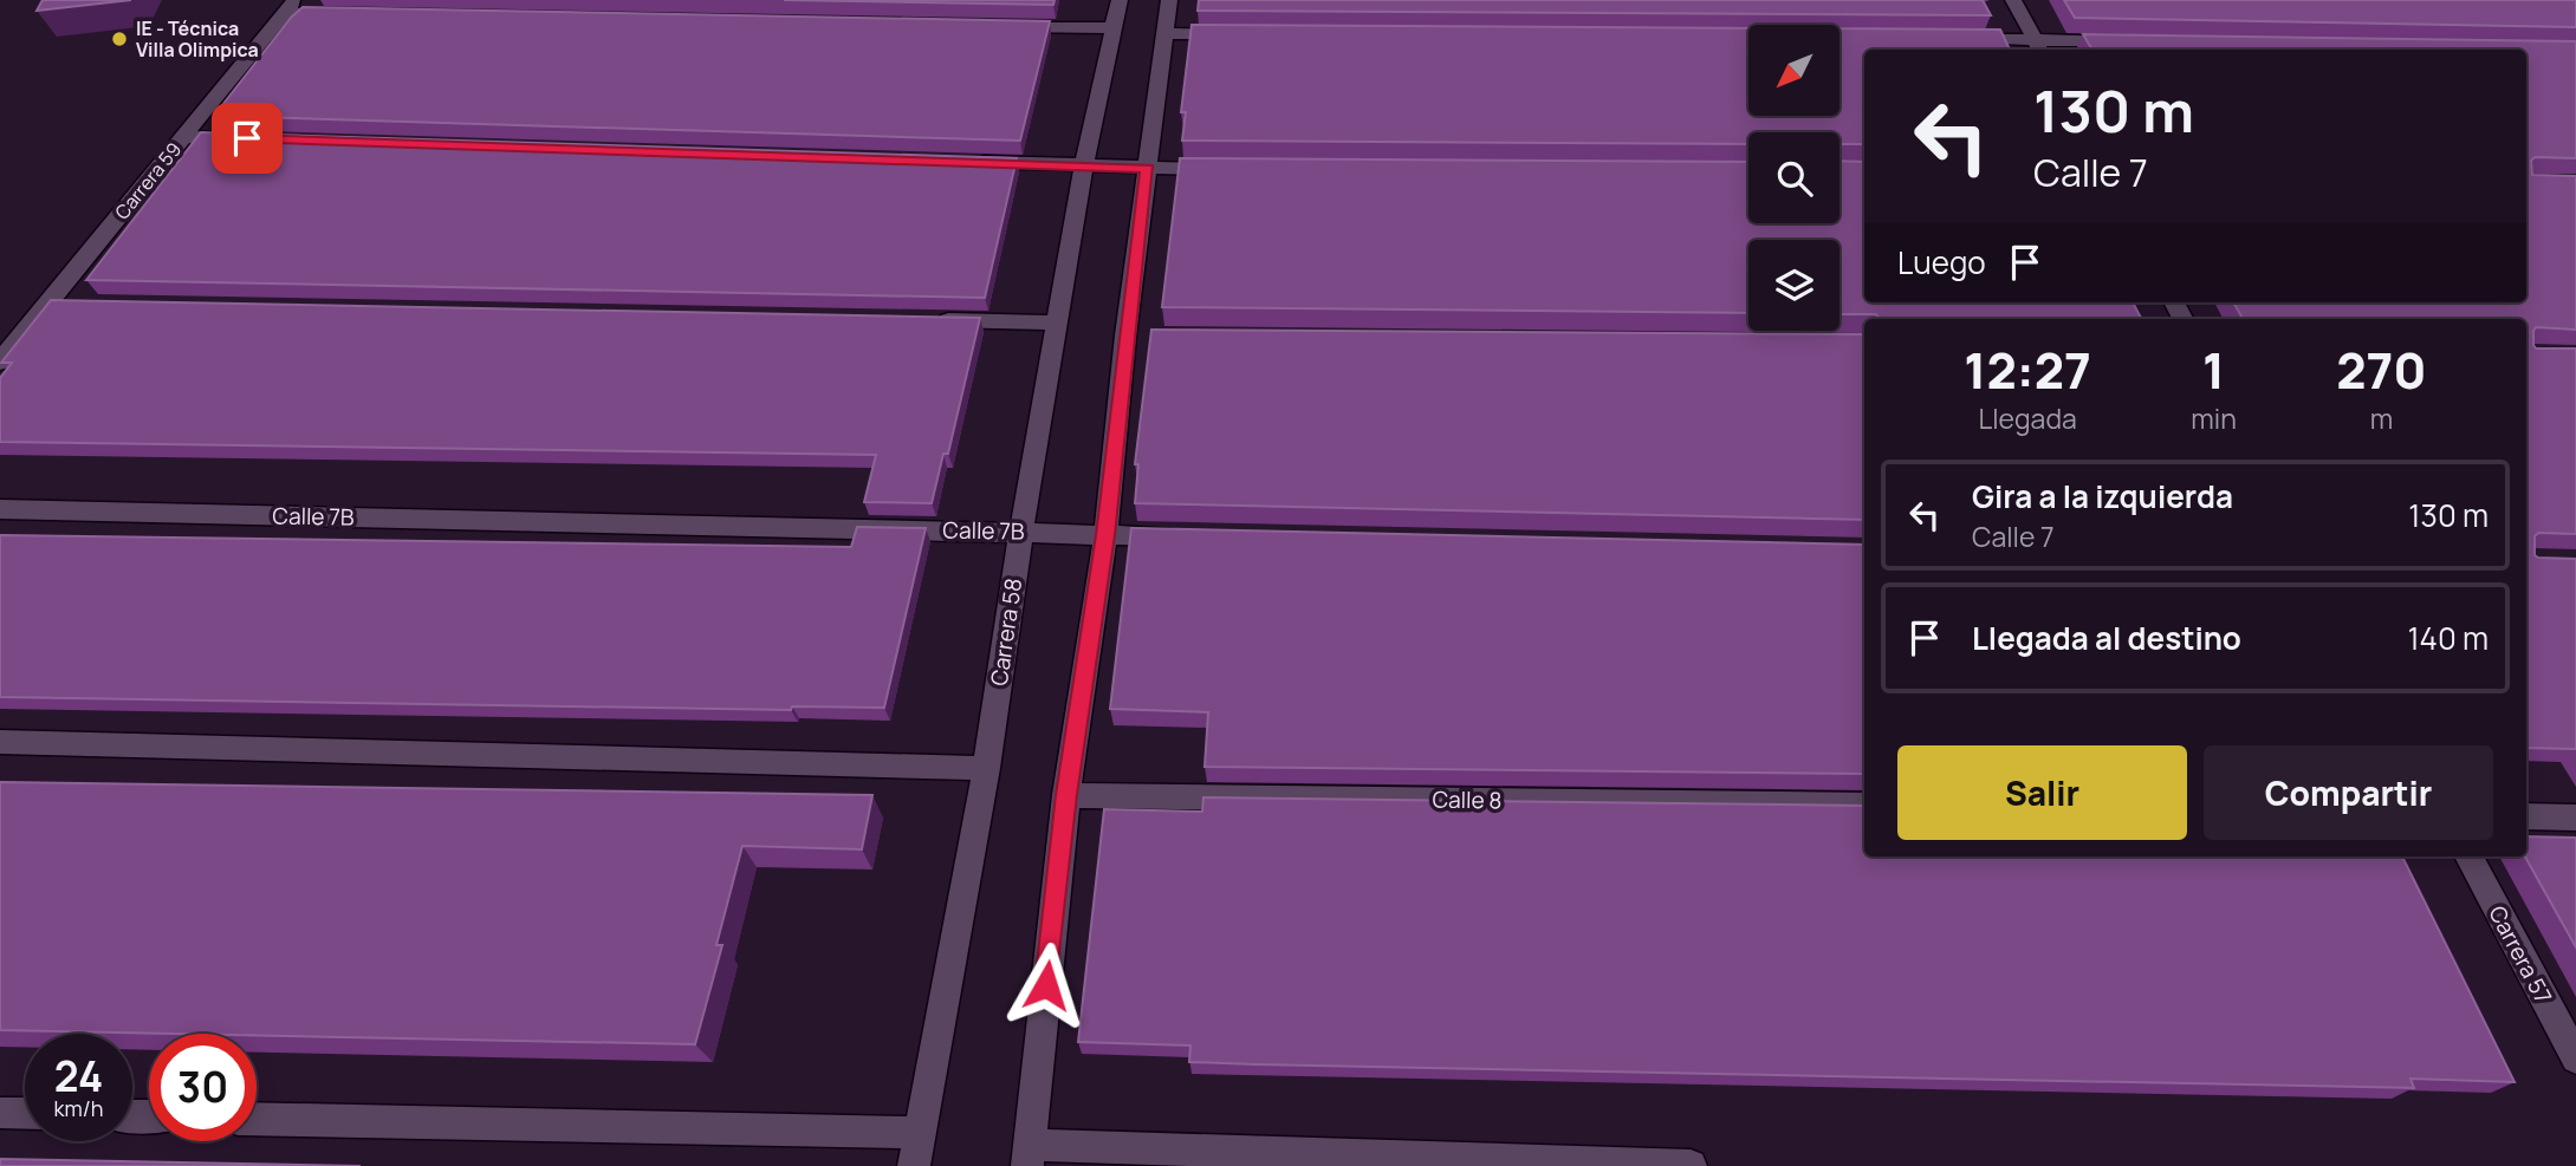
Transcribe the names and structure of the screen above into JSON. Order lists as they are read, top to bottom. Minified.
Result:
{"streets":{"street":["Carrera 59","Calle 7B","Carrera 58","Calle 8","Carrera 57"]},"crossings":[["Calle 7B","Carrera 58"]],"places":["IE - Técnica Villa Olimpica"],"north":"bottom left","page":{"turn":["130 m","Calle 7"],"then":"Luego","eta":["12:27","Llegada","1","min","270","m"],"list":[{"name":"Gira a la izquierda","note":"Calle 7","value":"130 m"},{"name":"Llegada al destino","value":"140 m"}],"buttons":["Salir","Compartir"],"speed":"24 km/h","limit":"30"}}
